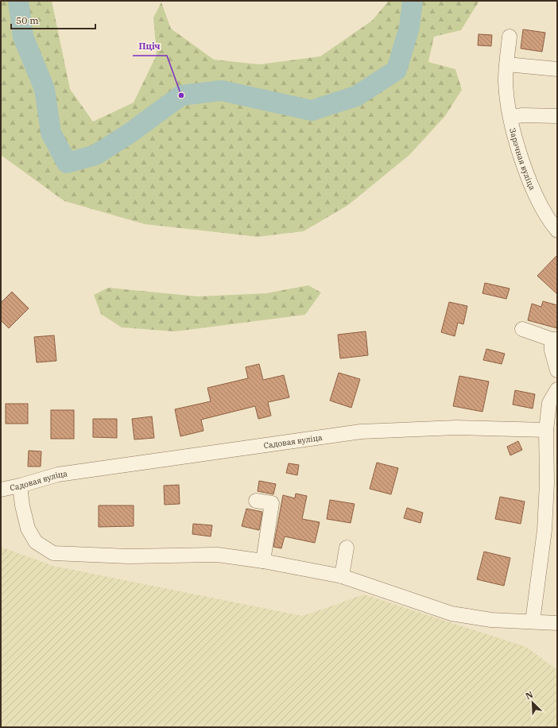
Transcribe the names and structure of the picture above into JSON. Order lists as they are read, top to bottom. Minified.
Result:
{"streets":{"street":["Зарэчная вуліца","Садовая вуліца"]},"places":["Пціч"],"scale_bar":"50 m","north":"top left"}
